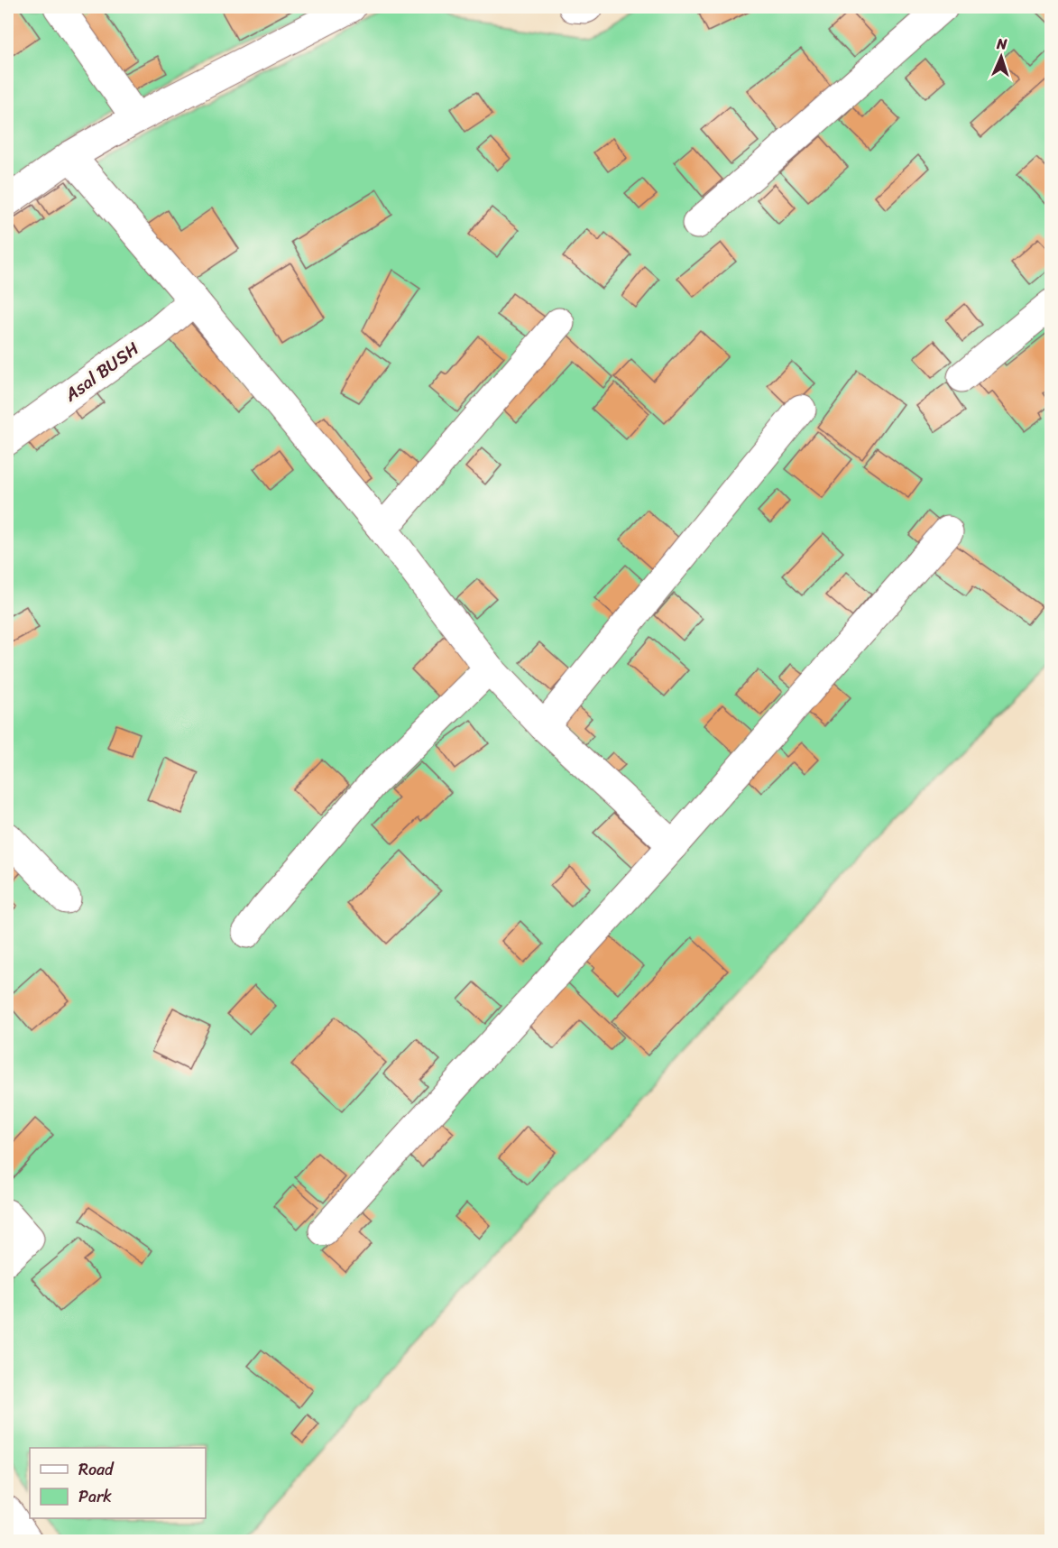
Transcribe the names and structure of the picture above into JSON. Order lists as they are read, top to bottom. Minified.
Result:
{"streets":{"street":["Asal BUSH"]},"legend":["Road","Park"],"north":"top"}
